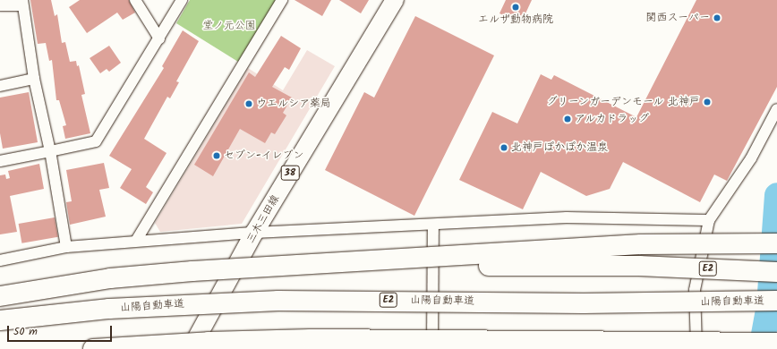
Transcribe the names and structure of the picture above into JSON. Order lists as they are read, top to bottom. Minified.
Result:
{"streets":{"highway":["E2","山陽自動車道"],"main road":["38","三木三田線"]},"parks":["堂ノ元公園"],"places":["エルザ動物病院","関西スーパー","グリーンガーデンモール 北神戸","ウエルシア薬局","アルカドラッグ","北神戸ぽかぽか温泉","セブン-イレブン"],"scale_bar":"50 m"}
